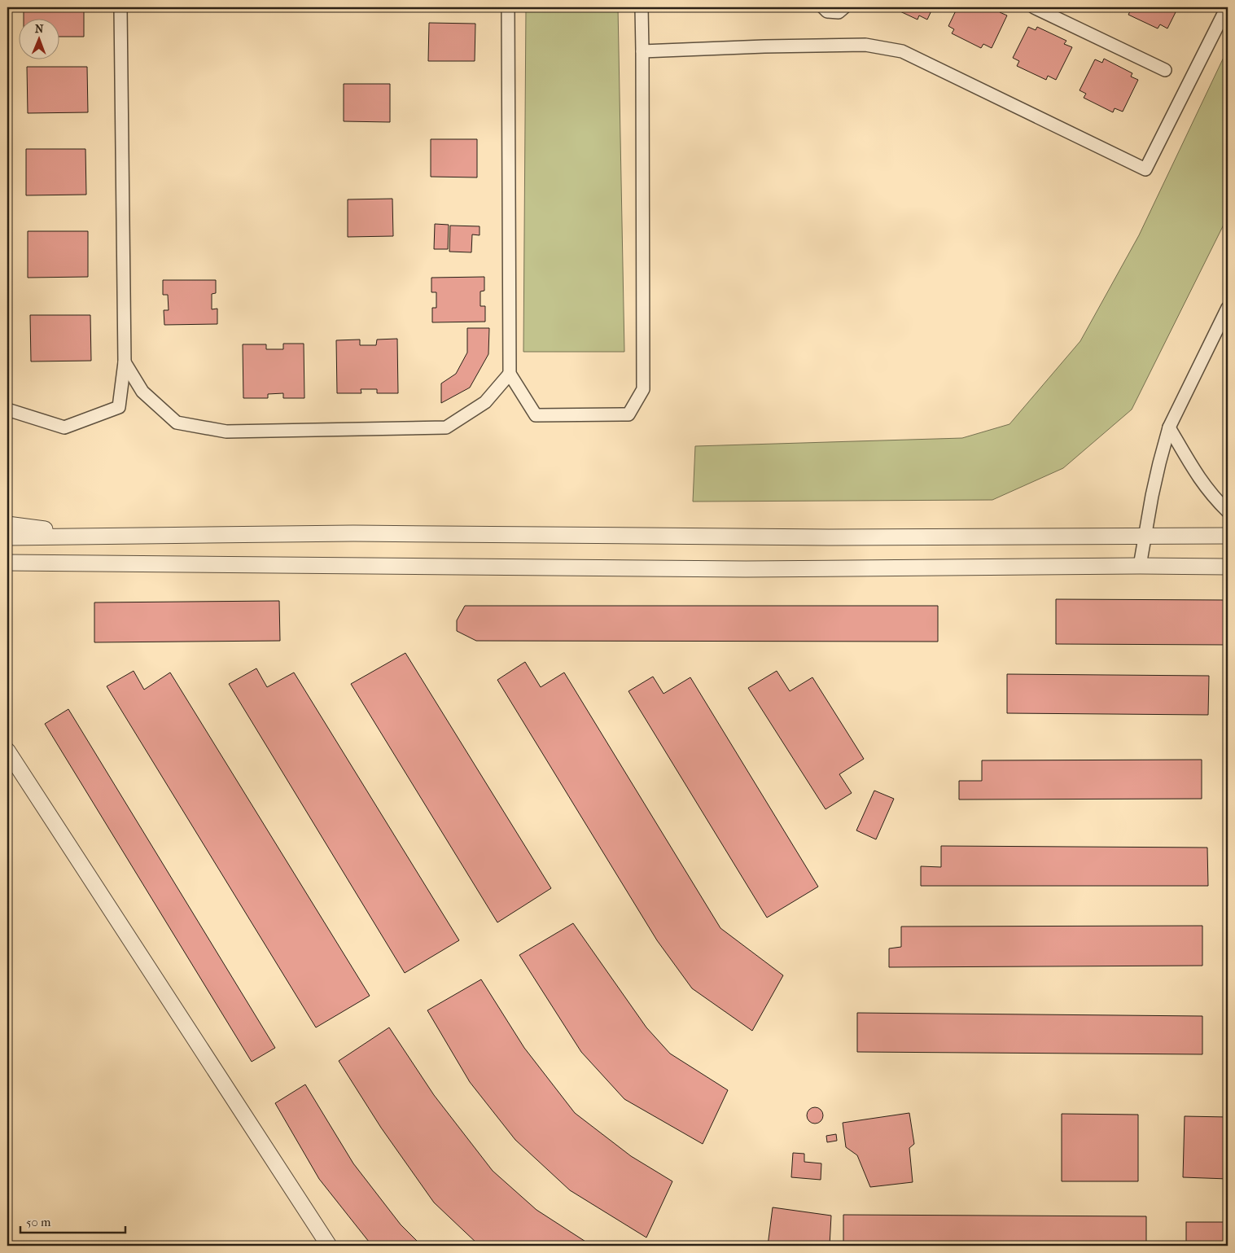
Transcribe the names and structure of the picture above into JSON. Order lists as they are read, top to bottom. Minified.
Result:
{"scale_bar":"50 m","north":"top"}
